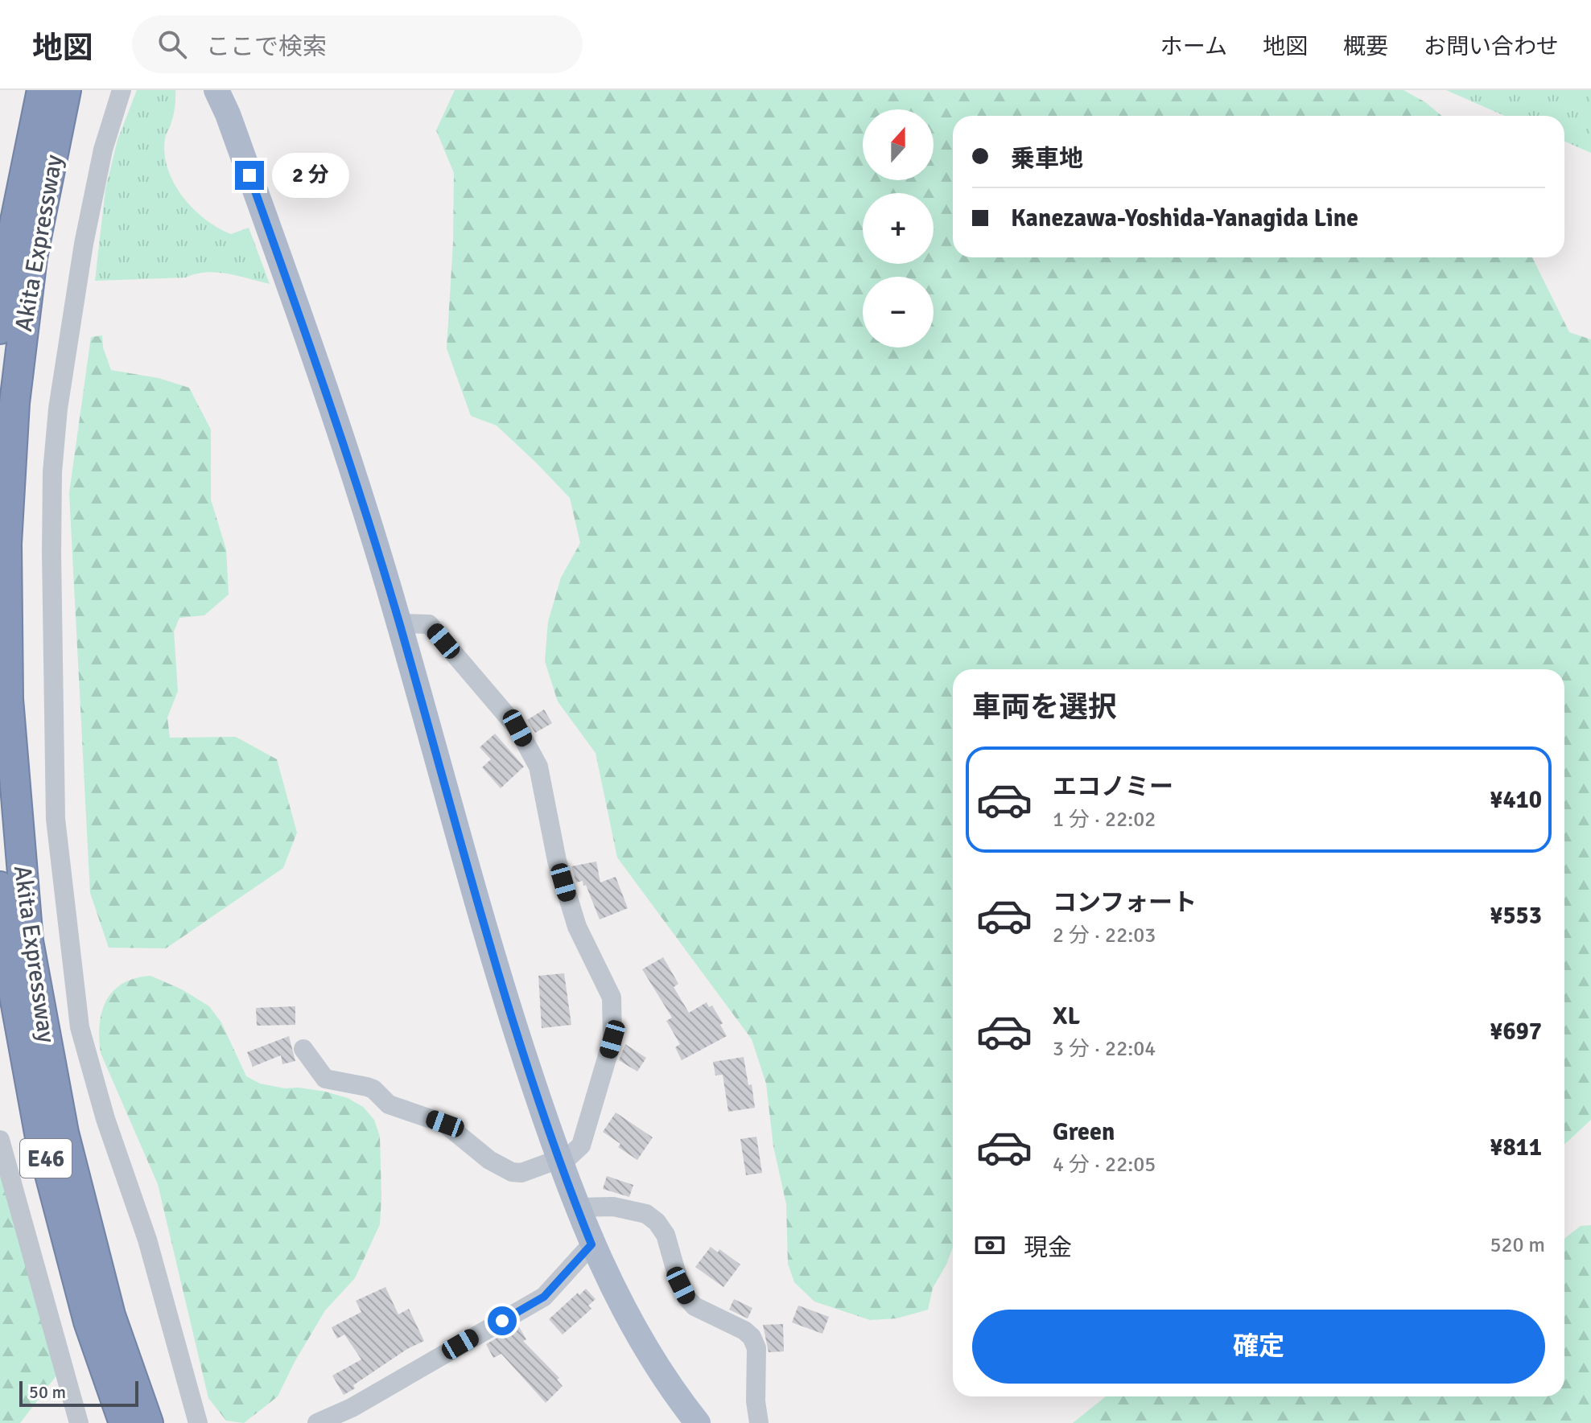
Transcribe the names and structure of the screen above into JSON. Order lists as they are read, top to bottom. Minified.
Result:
{"streets":{"highway":["Akita Expressway","E46"]},"scale_bar":"50 m","north":"top","page":{"header":"地図","search":"ここで検索","nav":["ホーム","地図","概要","お問い合わせ"],"map_buttons":["+","−"],"banner":["乗車地","Kanezawa-Yoshida-Yanagida Line"],"bubble":"2 分","heading":"車両を選択","list":[{"name":"エコノミー","note":"1 分 · 22:02","value":"¥410"},{"name":"コンフォート","note":"2 分 · 22:03","value":"¥553"},{"name":"XL","note":"3 分 · 22:04","value":"¥697"},{"name":"Green","note":"4 分 · 22:05","value":"¥811"}],"pay":["現金","520 m"],"buttons":"確定","scale":"50 m"}}
